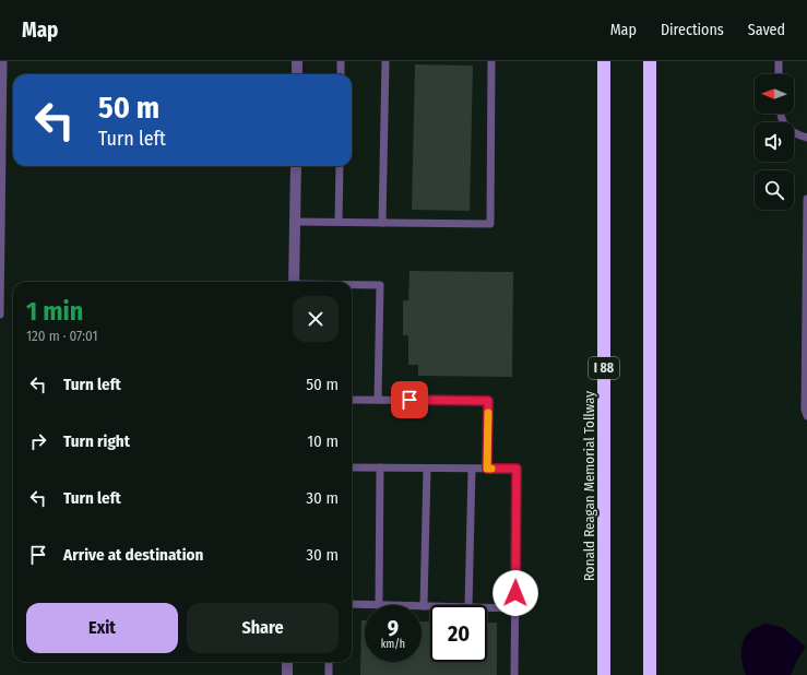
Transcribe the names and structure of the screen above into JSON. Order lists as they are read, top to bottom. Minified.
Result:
{"streets":{"highway":["I 88","Ronald Reagan Memorial Tollway"]},"north":"left","page":{"header":"Map","nav":["Map","Directions","Saved"],"turn":["50 m","Turn left"],"heading":["1 min","120 m · 07:01"],"list":[{"name":"Turn left","value":"50 m"},{"name":"Turn right","value":"10 m"},{"name":"Turn left","value":"30 m"},{"name":"Arrive at destination","value":"30 m"}],"buttons":["Exit","Share"],"speed":"9 km/h","limit":"20"}}
